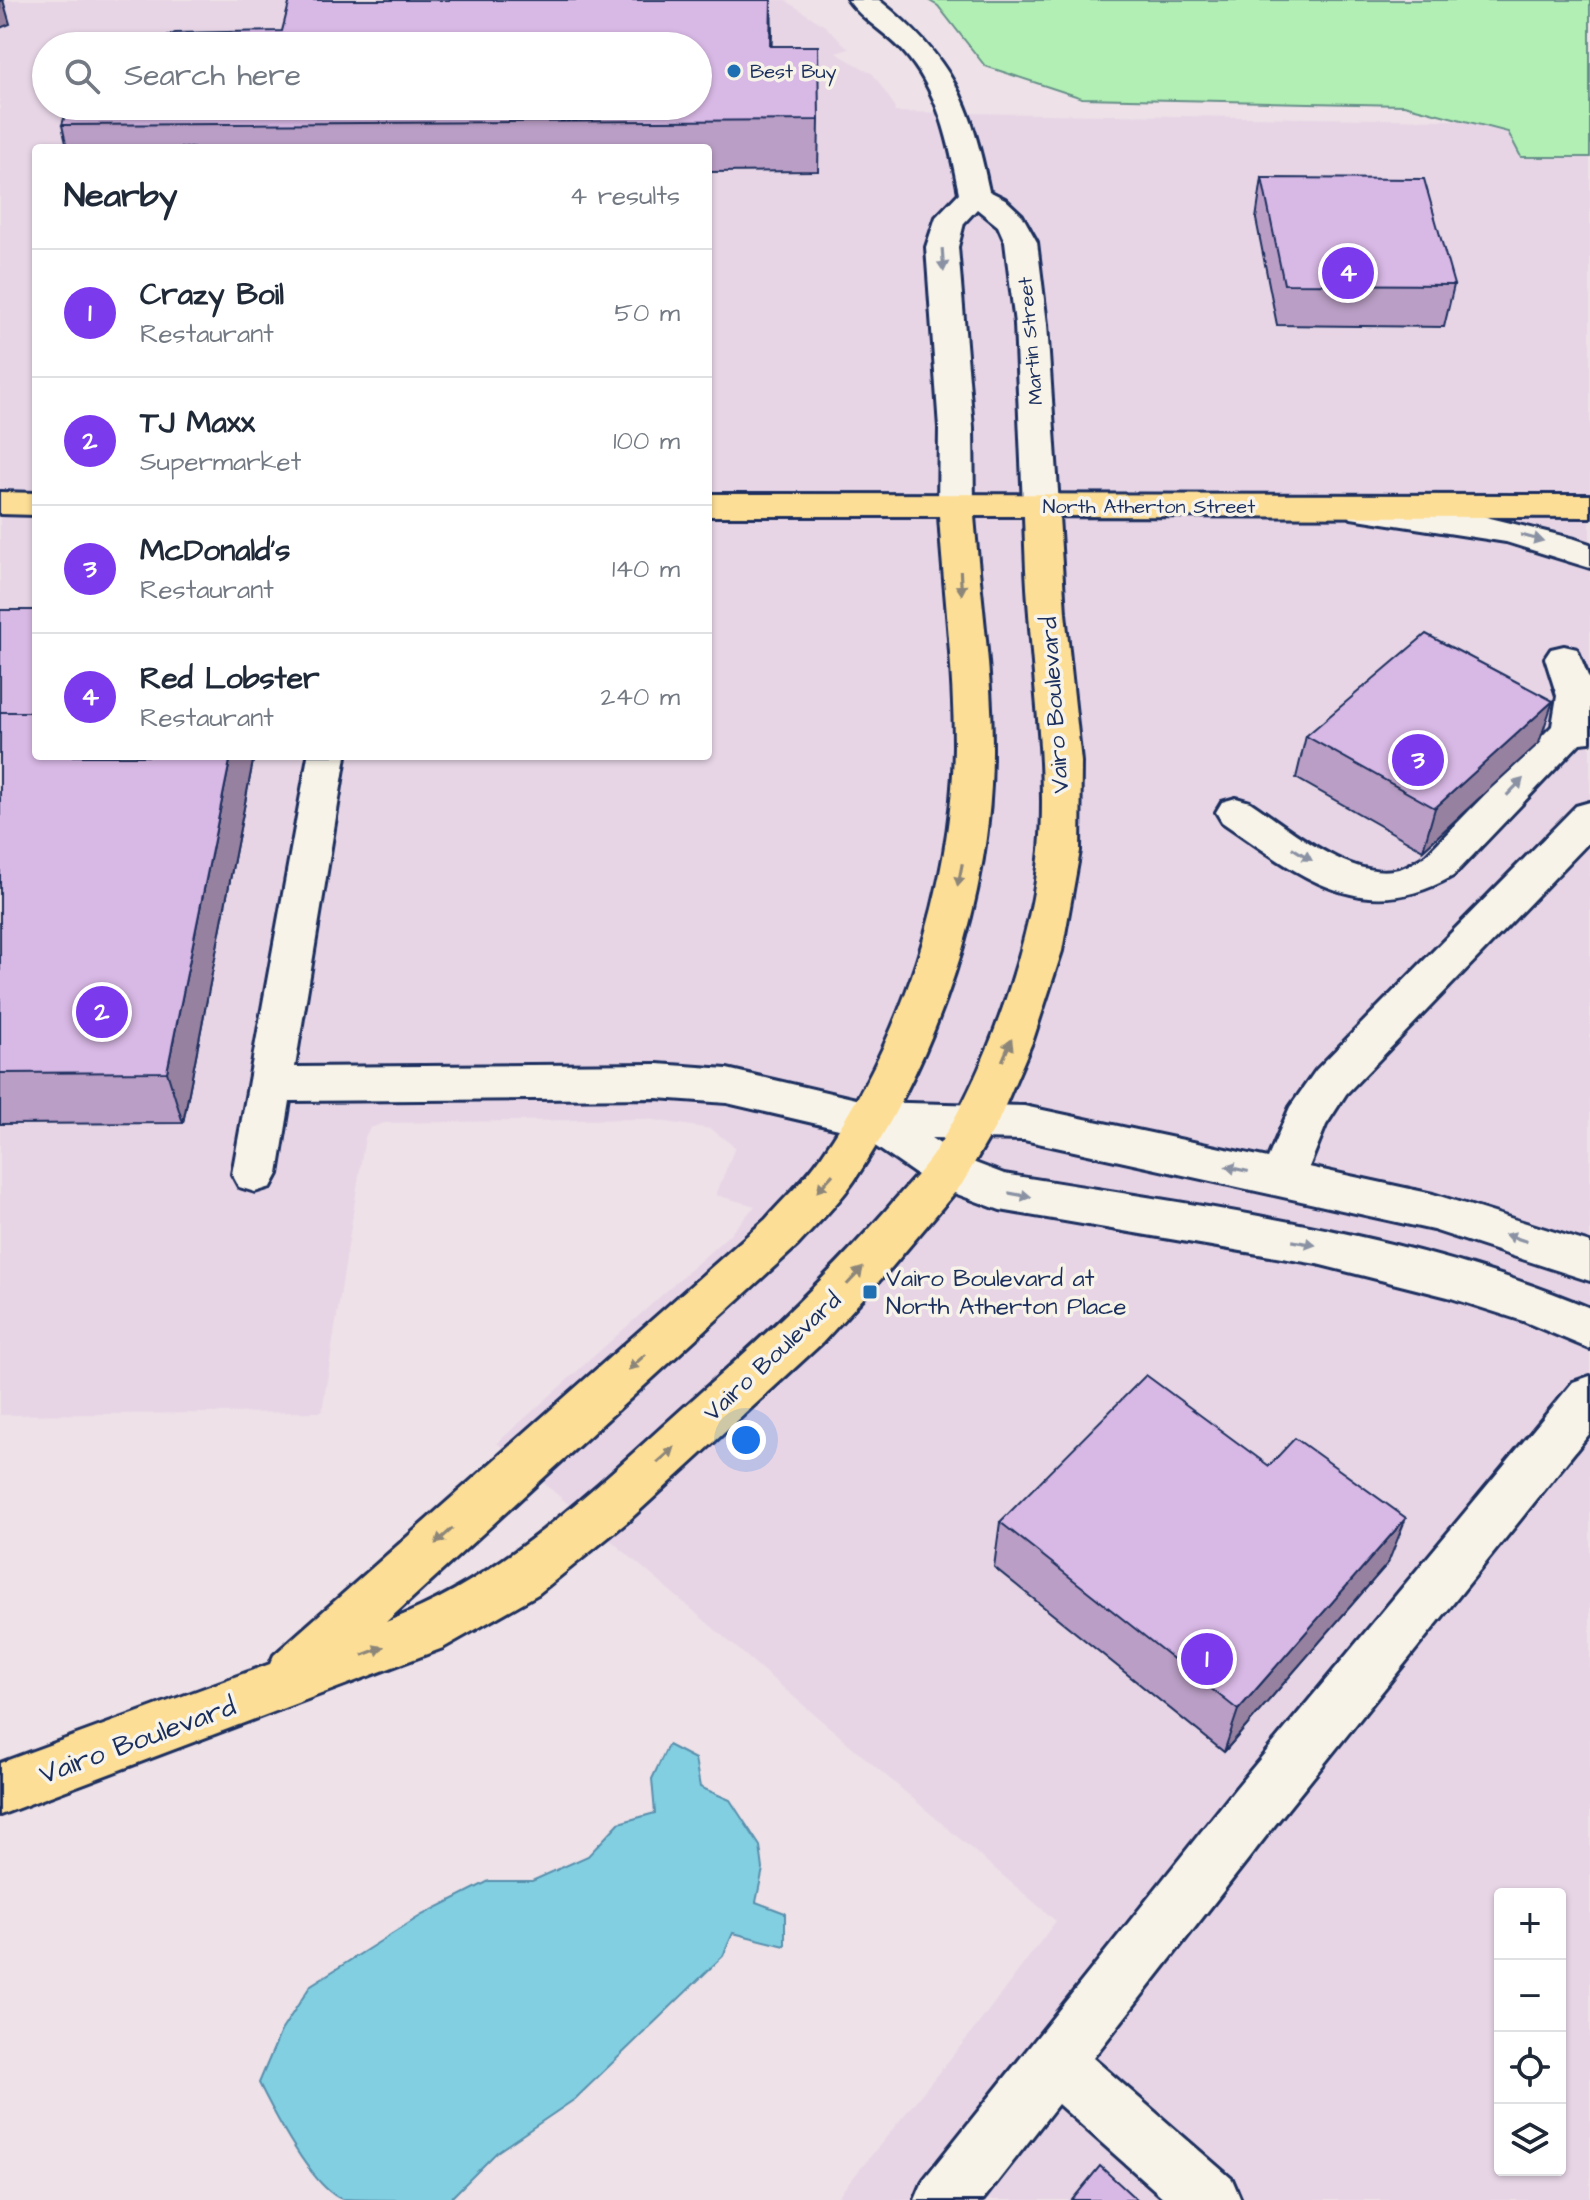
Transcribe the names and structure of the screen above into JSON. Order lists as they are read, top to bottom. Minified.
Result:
{"streets":{"main road":["North Atherton Street","Vairo Boulevard"],"street":["Martin Street"]},"crossings":[["Martin Street","North Atherton Street"],["Martin Street","Vairo Boulevard"],["North Atherton Street","Vairo Boulevard"]],"places":{"other":["Best Buy"],"transit":["Vairo Boulevard at North Atherton Place"]},"page":{"search":"Search here","heading":["Nearby","4 results"],"pins":["4","3","2","1"],"list":[{"mark":"1","name":"Crazy Boil","note":"Restaurant","value":"50 m"},{"mark":"2","name":"TJ Maxx","note":"Supermarket","value":"100 m"},{"mark":"3","name":"McDonald's","note":"Restaurant","value":"140 m"},{"mark":"4","name":"Red Lobster","note":"Restaurant","value":"240 m"}],"map_buttons":["+","−"]}}
